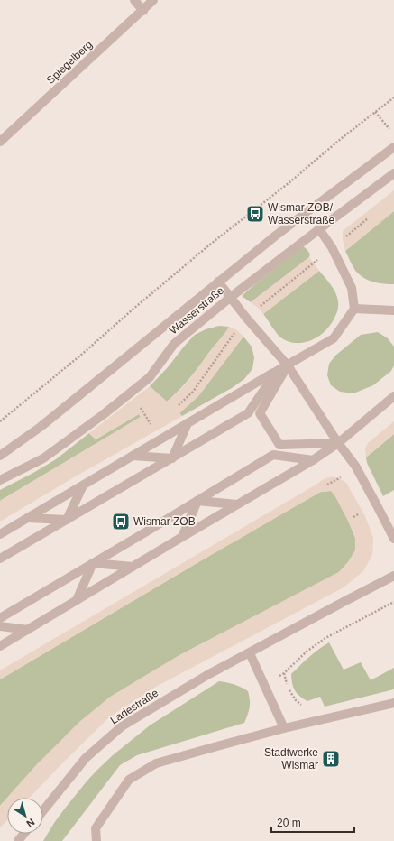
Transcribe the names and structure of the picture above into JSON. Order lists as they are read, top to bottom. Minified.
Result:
{"streets":{"street":["Spiegelberg","Wasserstraße","Ladestraße"]},"places":{"bus stop":["Wismar ZOB/ Wasserstraße","Wismar ZOB"],"building":["Stadtwerke Wismar"]},"scale_bar":"20 m","north":"bottom right"}
